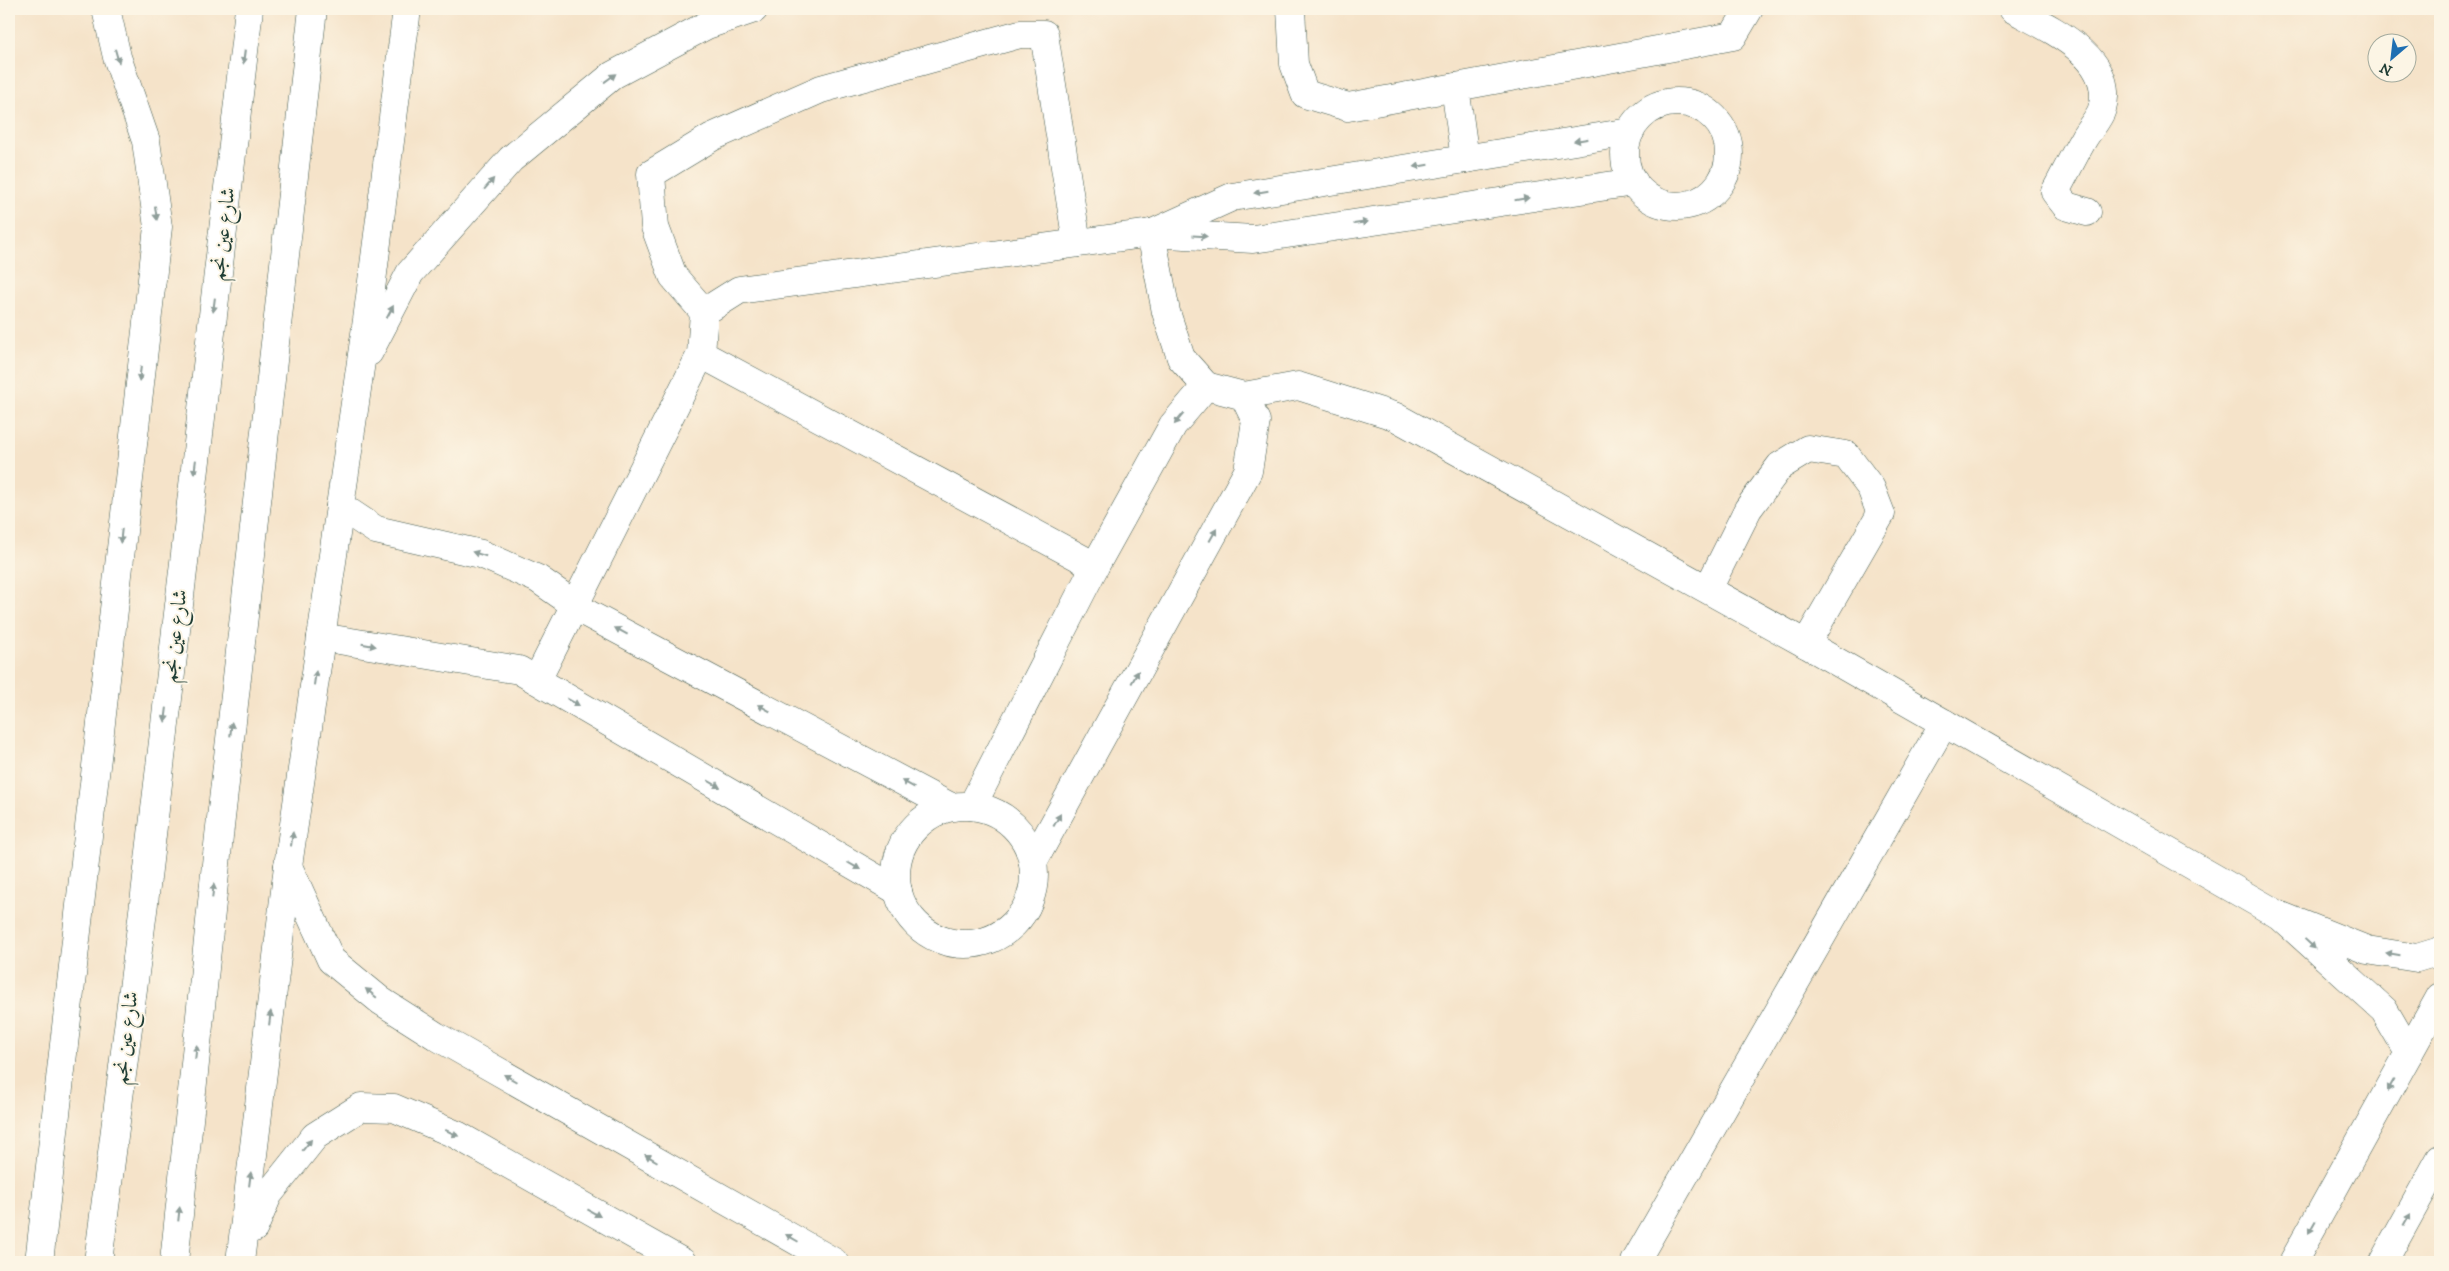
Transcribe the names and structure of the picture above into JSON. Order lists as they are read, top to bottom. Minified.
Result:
{"streets":{"street":["شارع عين نجم"]},"north":"bottom left"}
